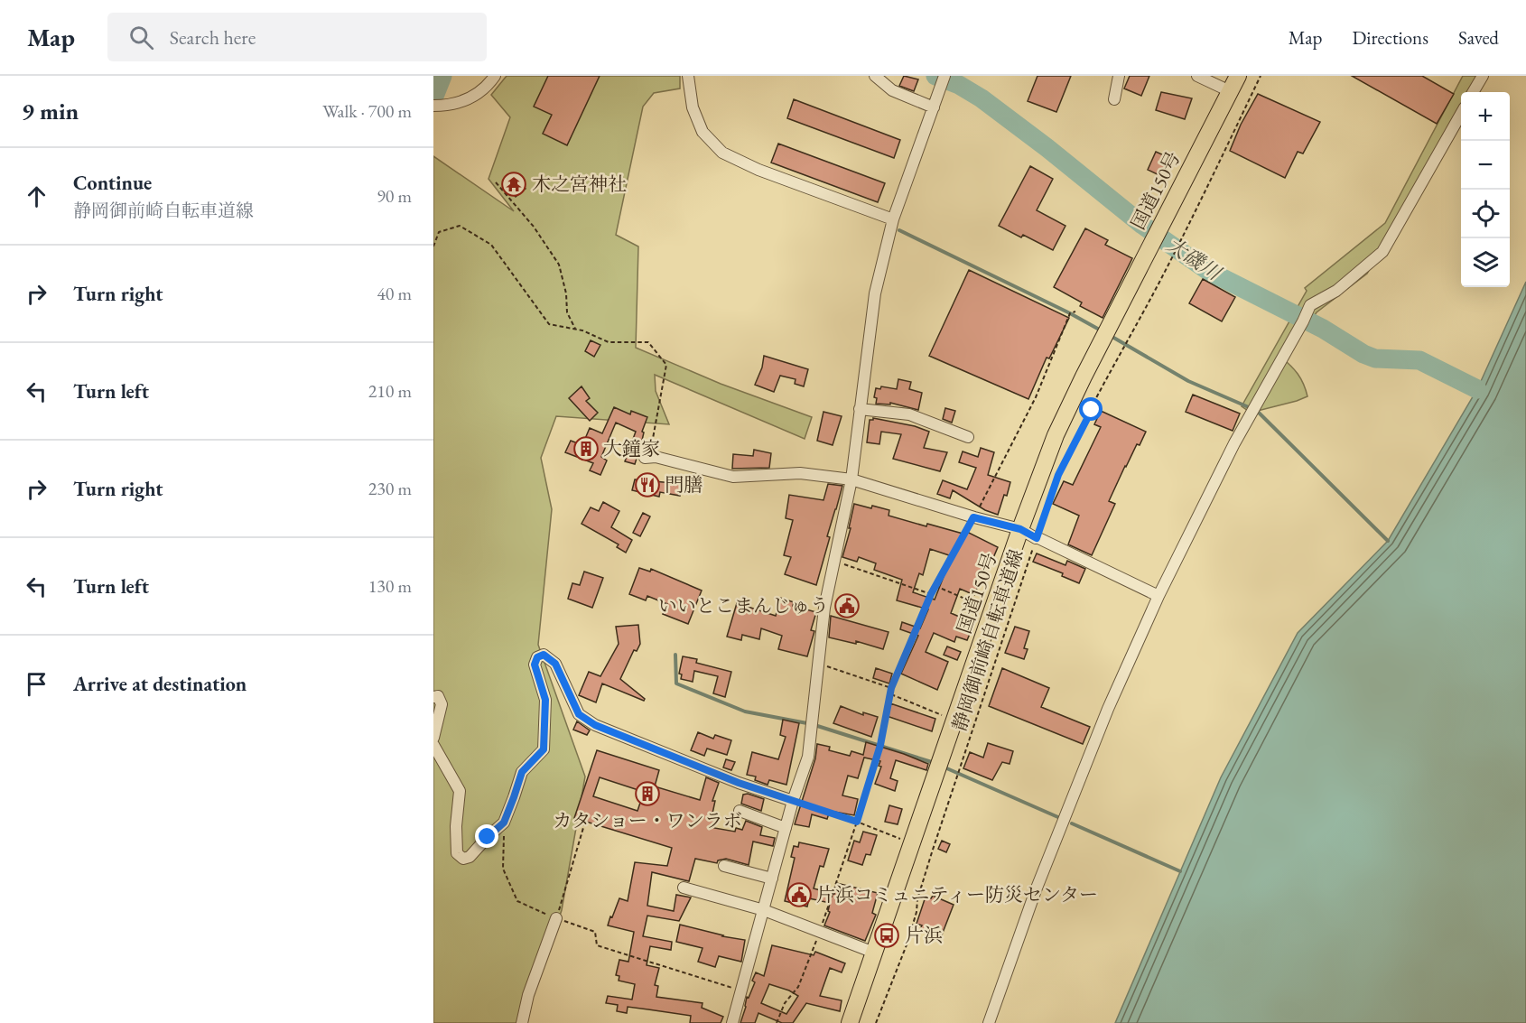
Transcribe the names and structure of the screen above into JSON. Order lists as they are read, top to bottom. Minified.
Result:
{"streets":{"highway":["国道150号"],"path":["静岡御前崎自転車道線"]},"water":["大磯川"],"places":{"temple":["木之宮神社"],"building":["大鐘家","カタショー・ワンラボ"],"restaurant":["門膳"],"public building":["いいとこまんじゅう","片浜コミュニティー防災センター"],"bus stop":["片浜"]},"page":{"header":"Map","search":"Search here","nav":["Map","Directions","Saved"],"heading":["9 min","Walk · 700 m"],"map_buttons":["+","−"],"list":[["Continue","静岡御前崎自転車道線","90 m"],["Turn right","40 m"],["Turn left","210 m"],["Turn right","230 m"],["Turn left","130 m"],"Arrive at destination"]}}
